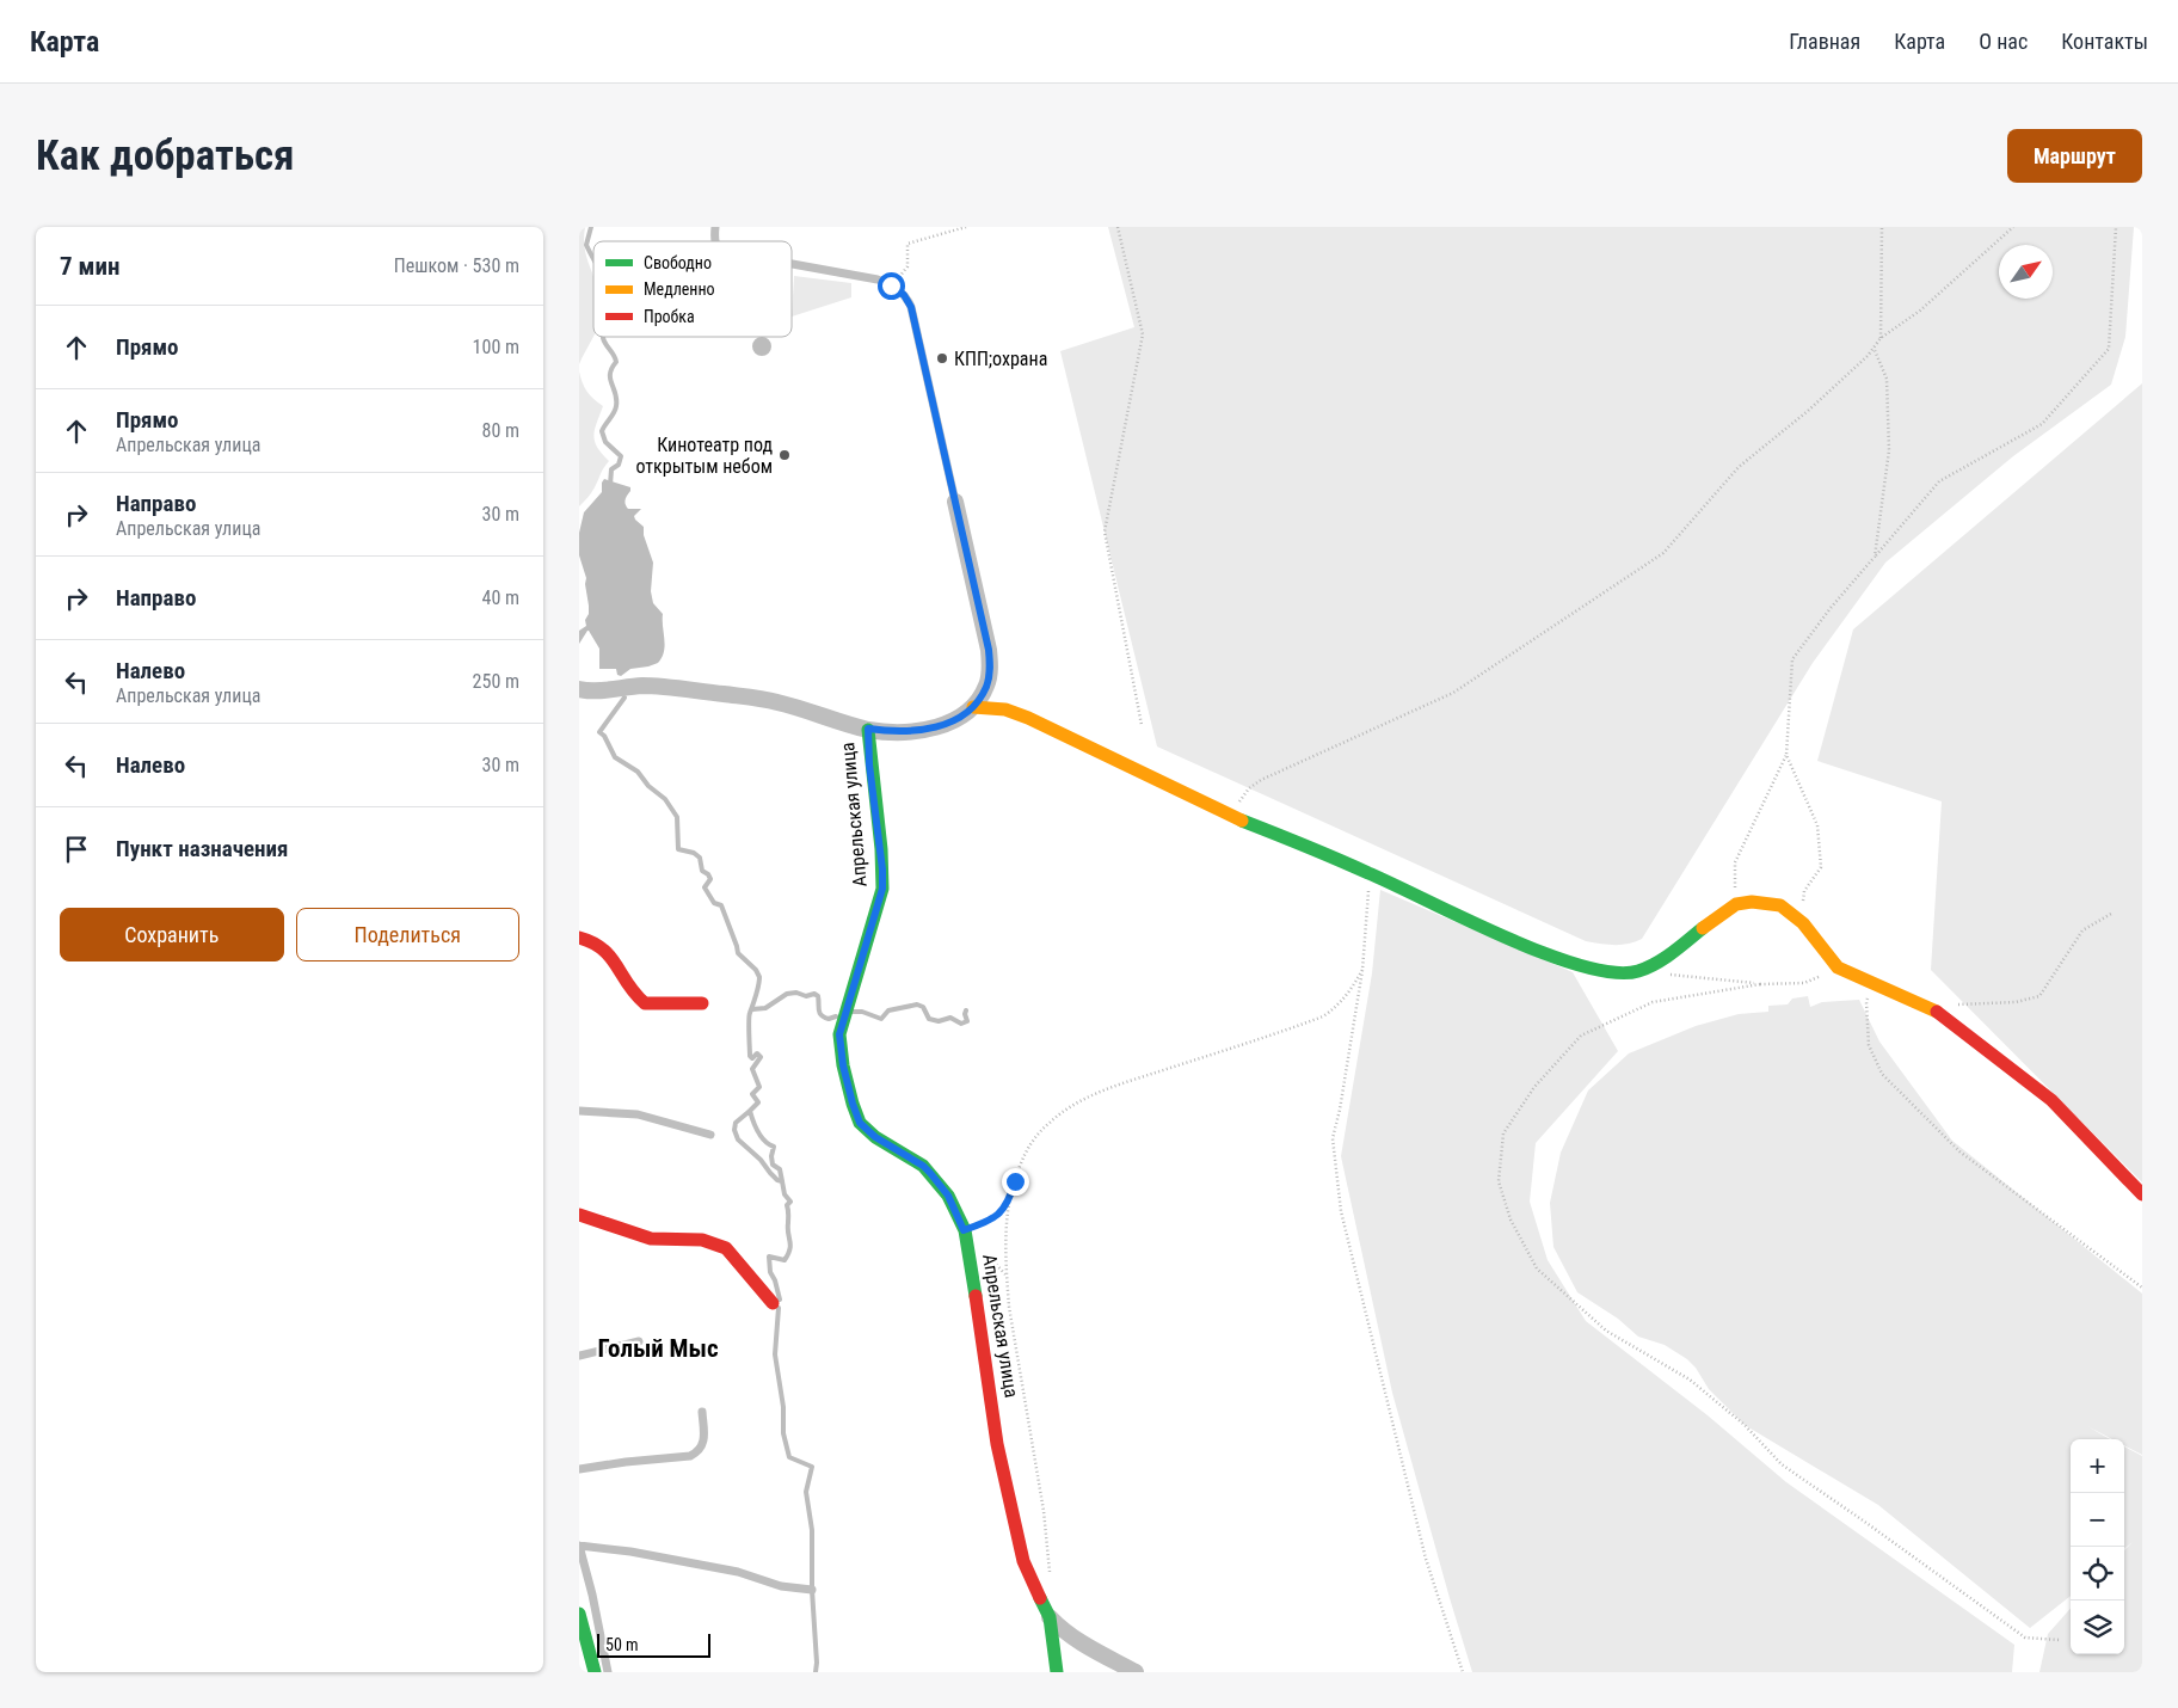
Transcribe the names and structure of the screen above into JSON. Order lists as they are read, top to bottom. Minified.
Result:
{"streets":{"street":["Апрельская улица"]},"districts":["Голый Мыс"],"places":["КПП;охрана","Кинотеатр под открытым небом"],"legend":["Свободно","Медленно","Пробка"],"scale_bar":"50 m","north":"top right","page":{"header":"Карта","nav":["Главная","Карта","О нас","Контакты"],"buttons":["Маршрут",["Сохранить","Поделиться"]],"title":"Как добраться","heading":["7 мин","Пешком · 530 m"],"list":[["Прямо","100 m"],["Прямо","Апрельская улица","80 m"],["Направо","Апрельская улица","30 m"],["Направо","40 m"],["Налево","Апрельская улица","250 m"],["Налево","30 m"],"Пункт назначения"],"map_buttons":["+","−"],"scale":"50 m"}}
